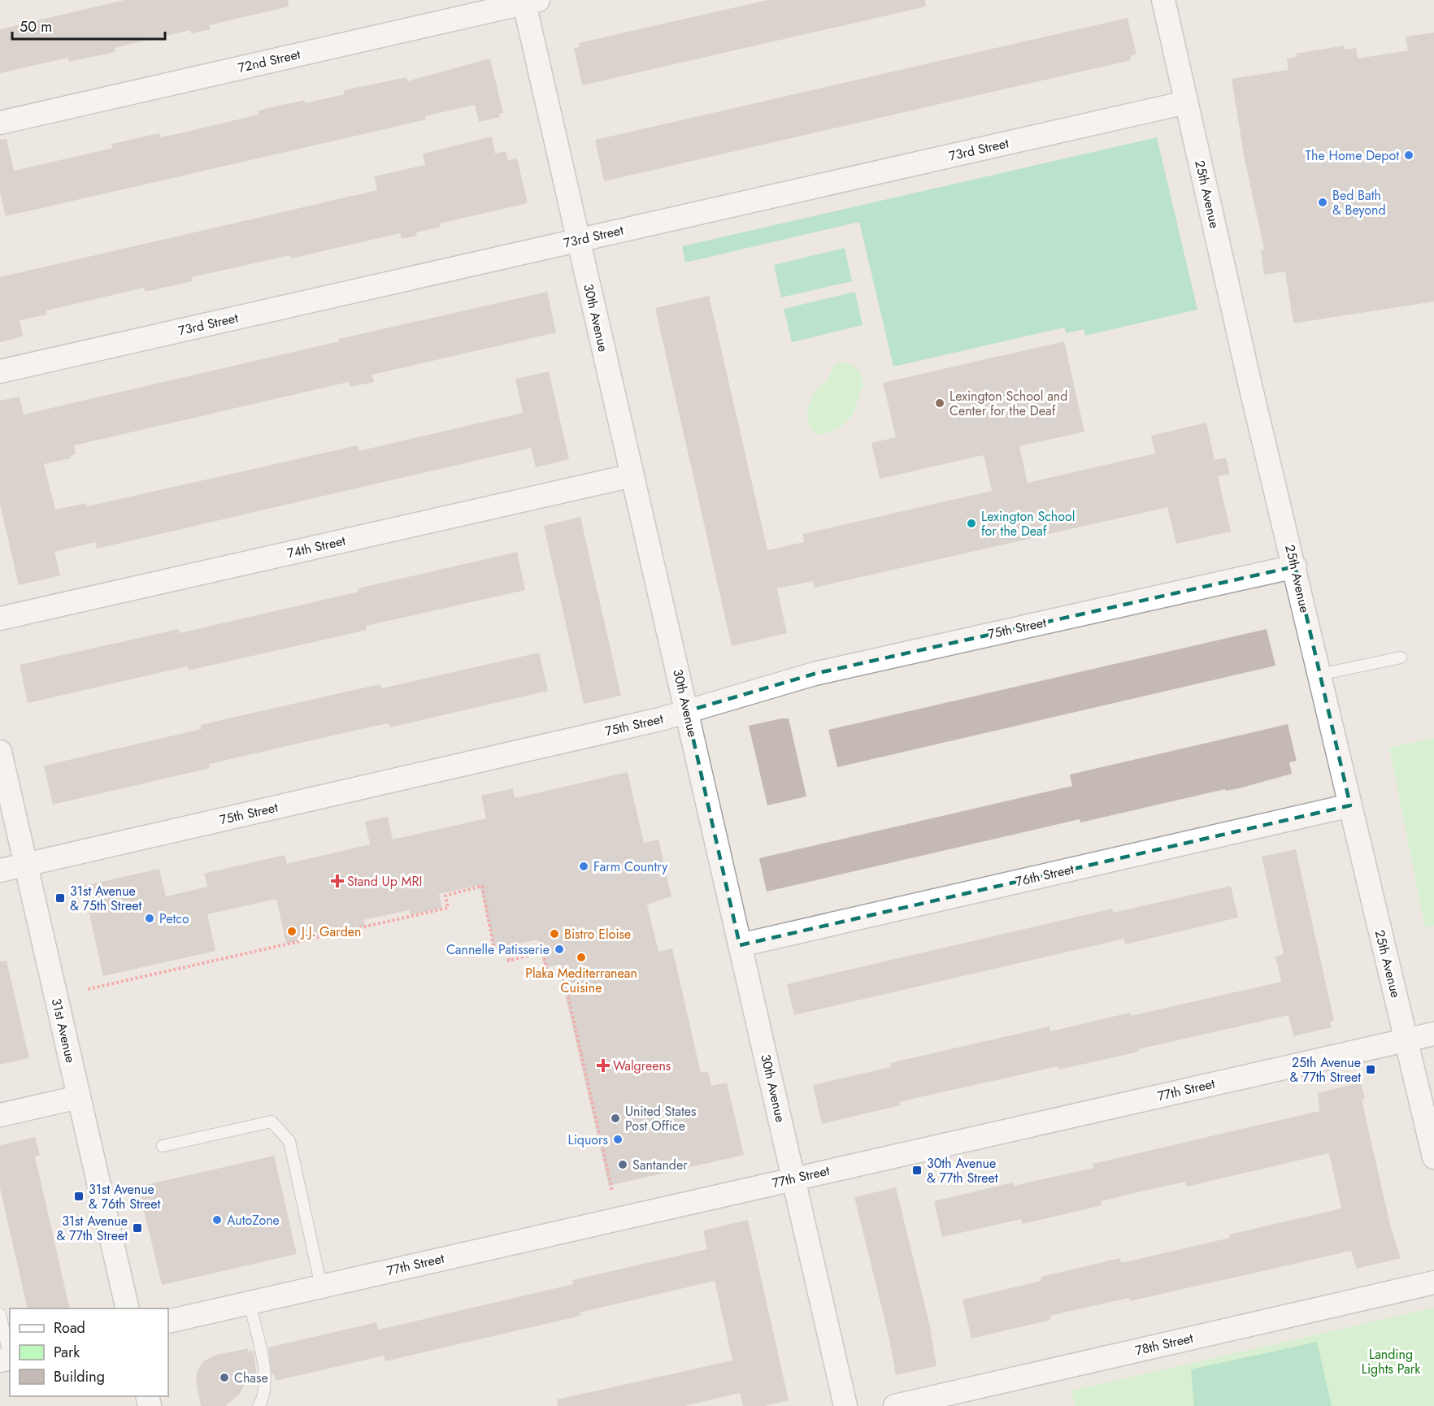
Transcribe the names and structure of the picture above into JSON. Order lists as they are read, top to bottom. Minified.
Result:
{"streets":{"street":["72nd Street","73rd Street","25th Avenue","30th Avenue","74th Street","75th Street","76th Street","31st Avenue","77th Street","78th Street"]},"crossings":[["72nd Street","30th Avenue"],["73rd Street","25th Avenue"],["73rd Street","30th Avenue"],["25th Avenue","75th Street"],["25th Avenue","76th Street"],["25th Avenue","77th Street"],["30th Avenue","74th Street"],["30th Avenue","75th Street"],["30th Avenue","76th Street"],["30th Avenue","77th Street"],["75th Street","31st Avenue"]],"parks":["Landing Lights Park"],"places":{"other":["The Home Depot","Bed Bath & Beyond","Lexington School and Center for the Deaf","Lexington School for the Deaf","Farm Country","Petco","J.J. Garden","Bistro Eloise","Cannelle Patisserie","Plaka Mediterranean Cuisine","United States Post Office","Liquors","Santander","AutoZone","Chase"],"health":["Stand Up MRI","Walgreens"],"transit":["31st Avenue & 75th Street","25th Avenue & 77th Street","30th Avenue & 77th Street","31st Avenue & 76th Street","31st Avenue & 77th Street"]},"legend":["Road","Park","Building"],"scale_bar":"50 m"}
